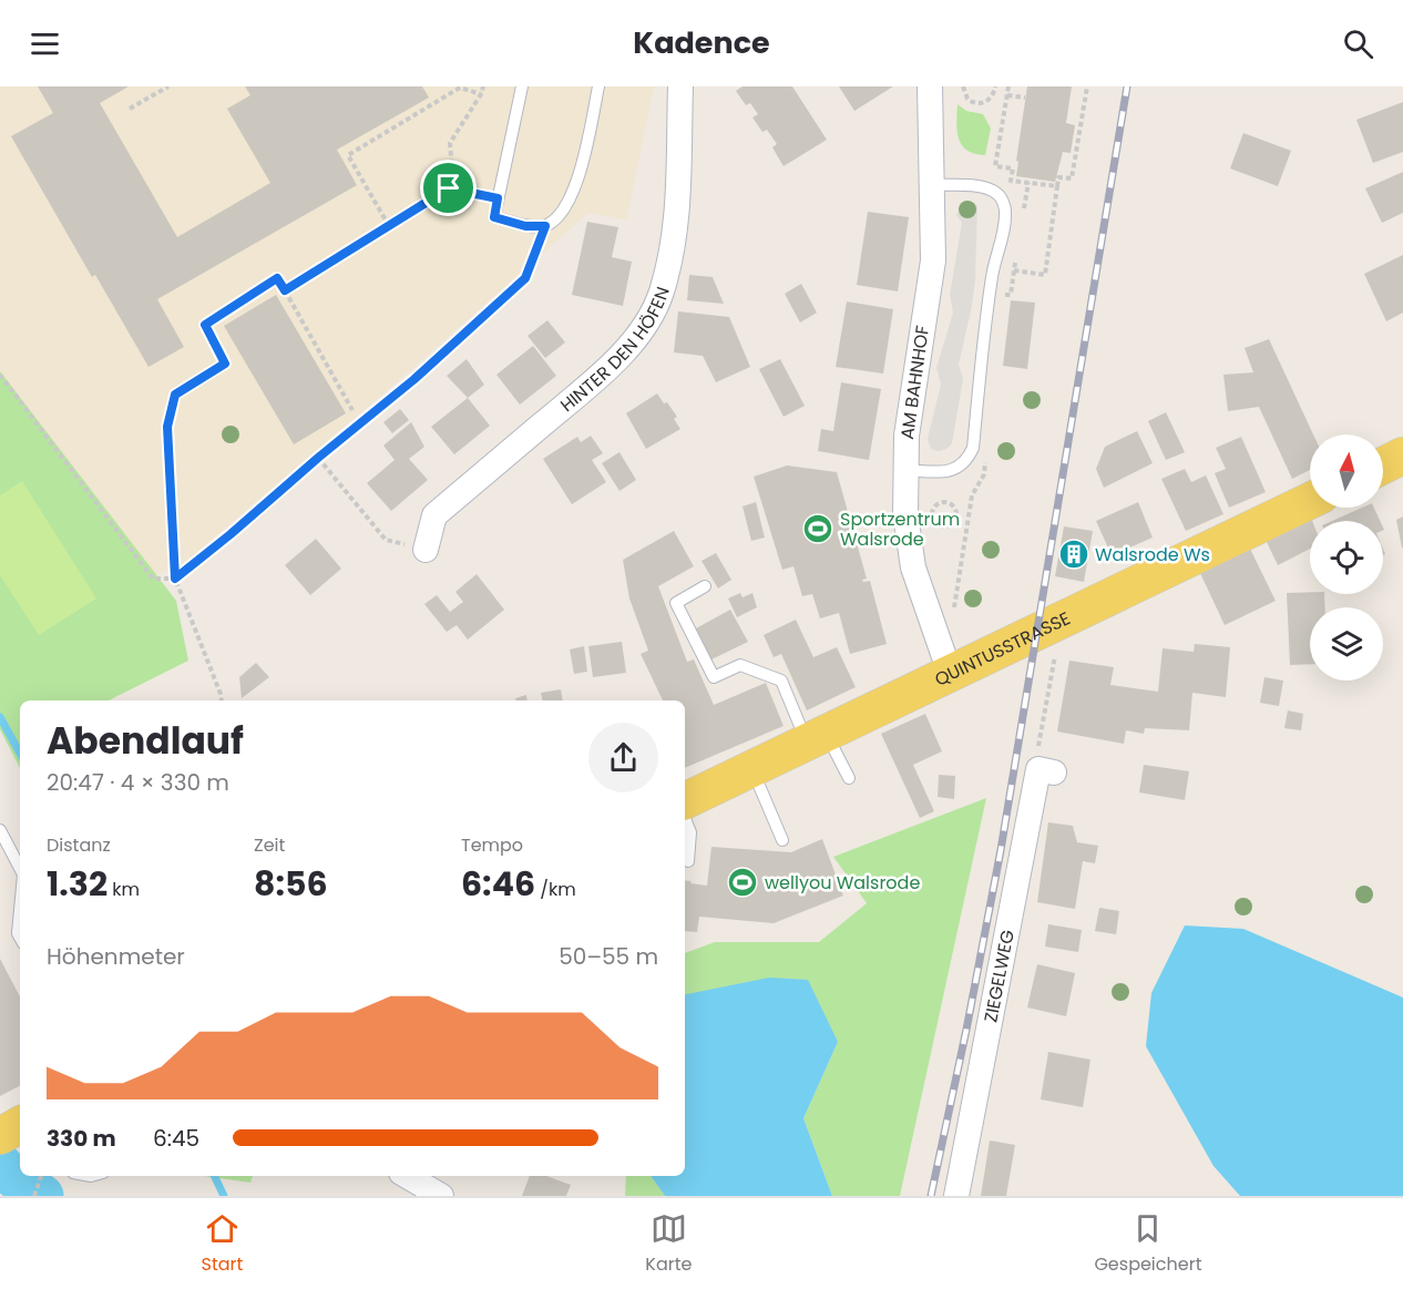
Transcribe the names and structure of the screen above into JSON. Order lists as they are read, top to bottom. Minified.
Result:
{"streets":{"main road":["QUINTUSSTRASSE"],"street":["HINTER DEN HÖFEN","AM BAHNHOF","ZIEGELWEG"]},"crossings":[["AM BAHNHOF","QUINTUSSTRASSE"]],"places":{"sports":["Sportzentrum Walsrode","wellyou Walsrode"],"building":["Walsrode Ws"]},"north":"top","page":{"header":"Kadence","heading":["Abendlauf","20:47 · 4 × 330 m"],"stats":[["Distanz","1.32 km"],["Zeit","8:56"],["Tempo","6:46 /km"]],"chart":["Höhenmeter","50–55 m"],"list":[{"name":"330 m","note":"6:45"}],"tabs":["Start","Karte","Gespeichert"]}}
